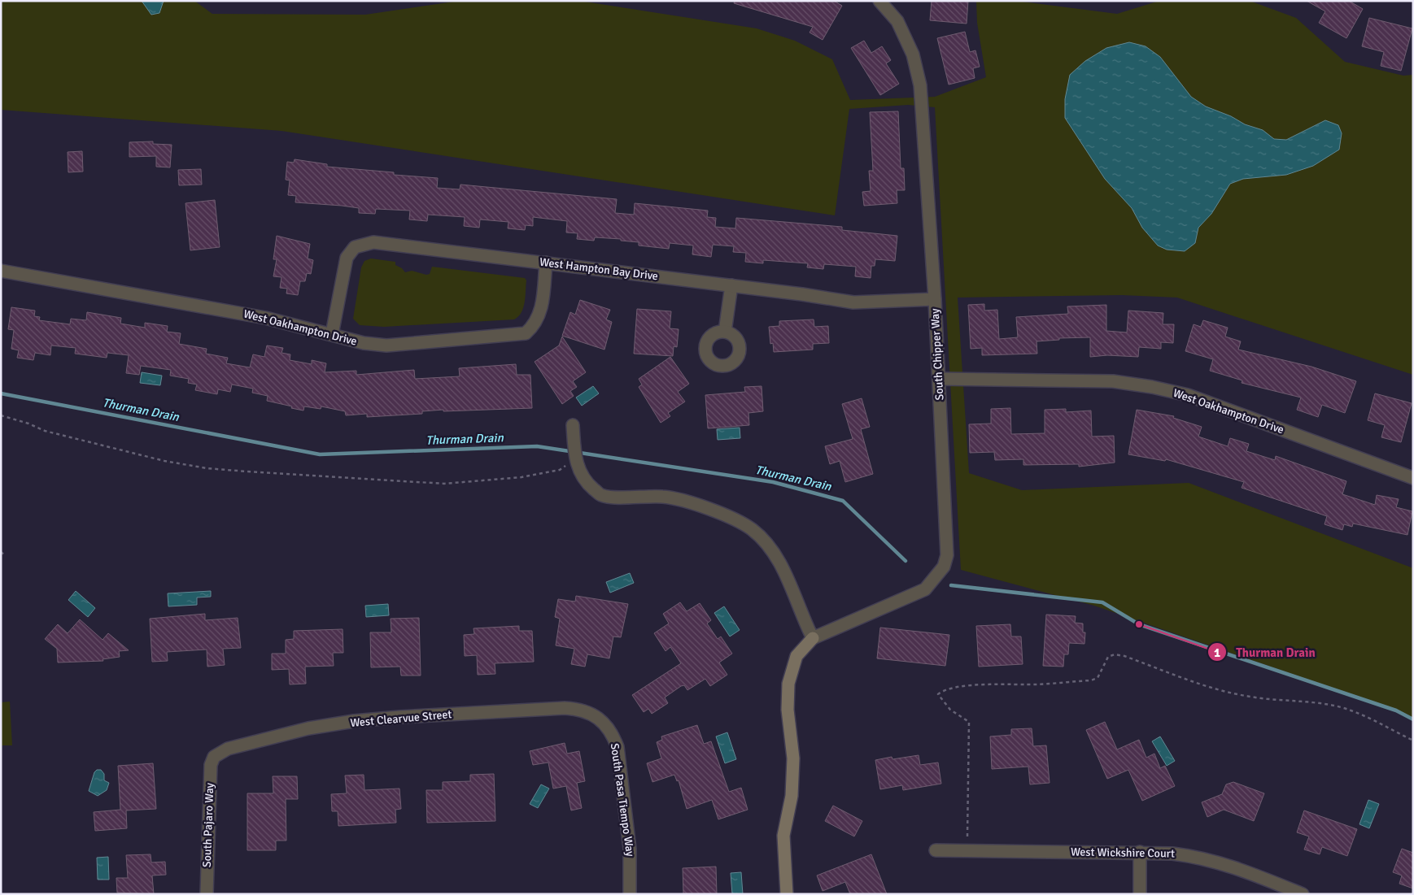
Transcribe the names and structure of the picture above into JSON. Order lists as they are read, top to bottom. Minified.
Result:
{"streets":{"street":["West Hampton Bay Drive","West Oakhampton Drive","South Chipper Way","West Clearvue Street","South Pasa Tiempo Way","South Pajaro Way","West Wickshire Court"]},"crossings":[["West Hampton Bay Drive","West Oakhampton Drive"],["West Hampton Bay Drive","South Chipper Way"],["West Oakhampton Drive","South Chipper Way"],["West Clearvue Street","South Pasa Tiempo Way"],["West Clearvue Street","South Pajaro Way"]],"water":["Thurman Drain"],"places":["Thurman Drain"]}
